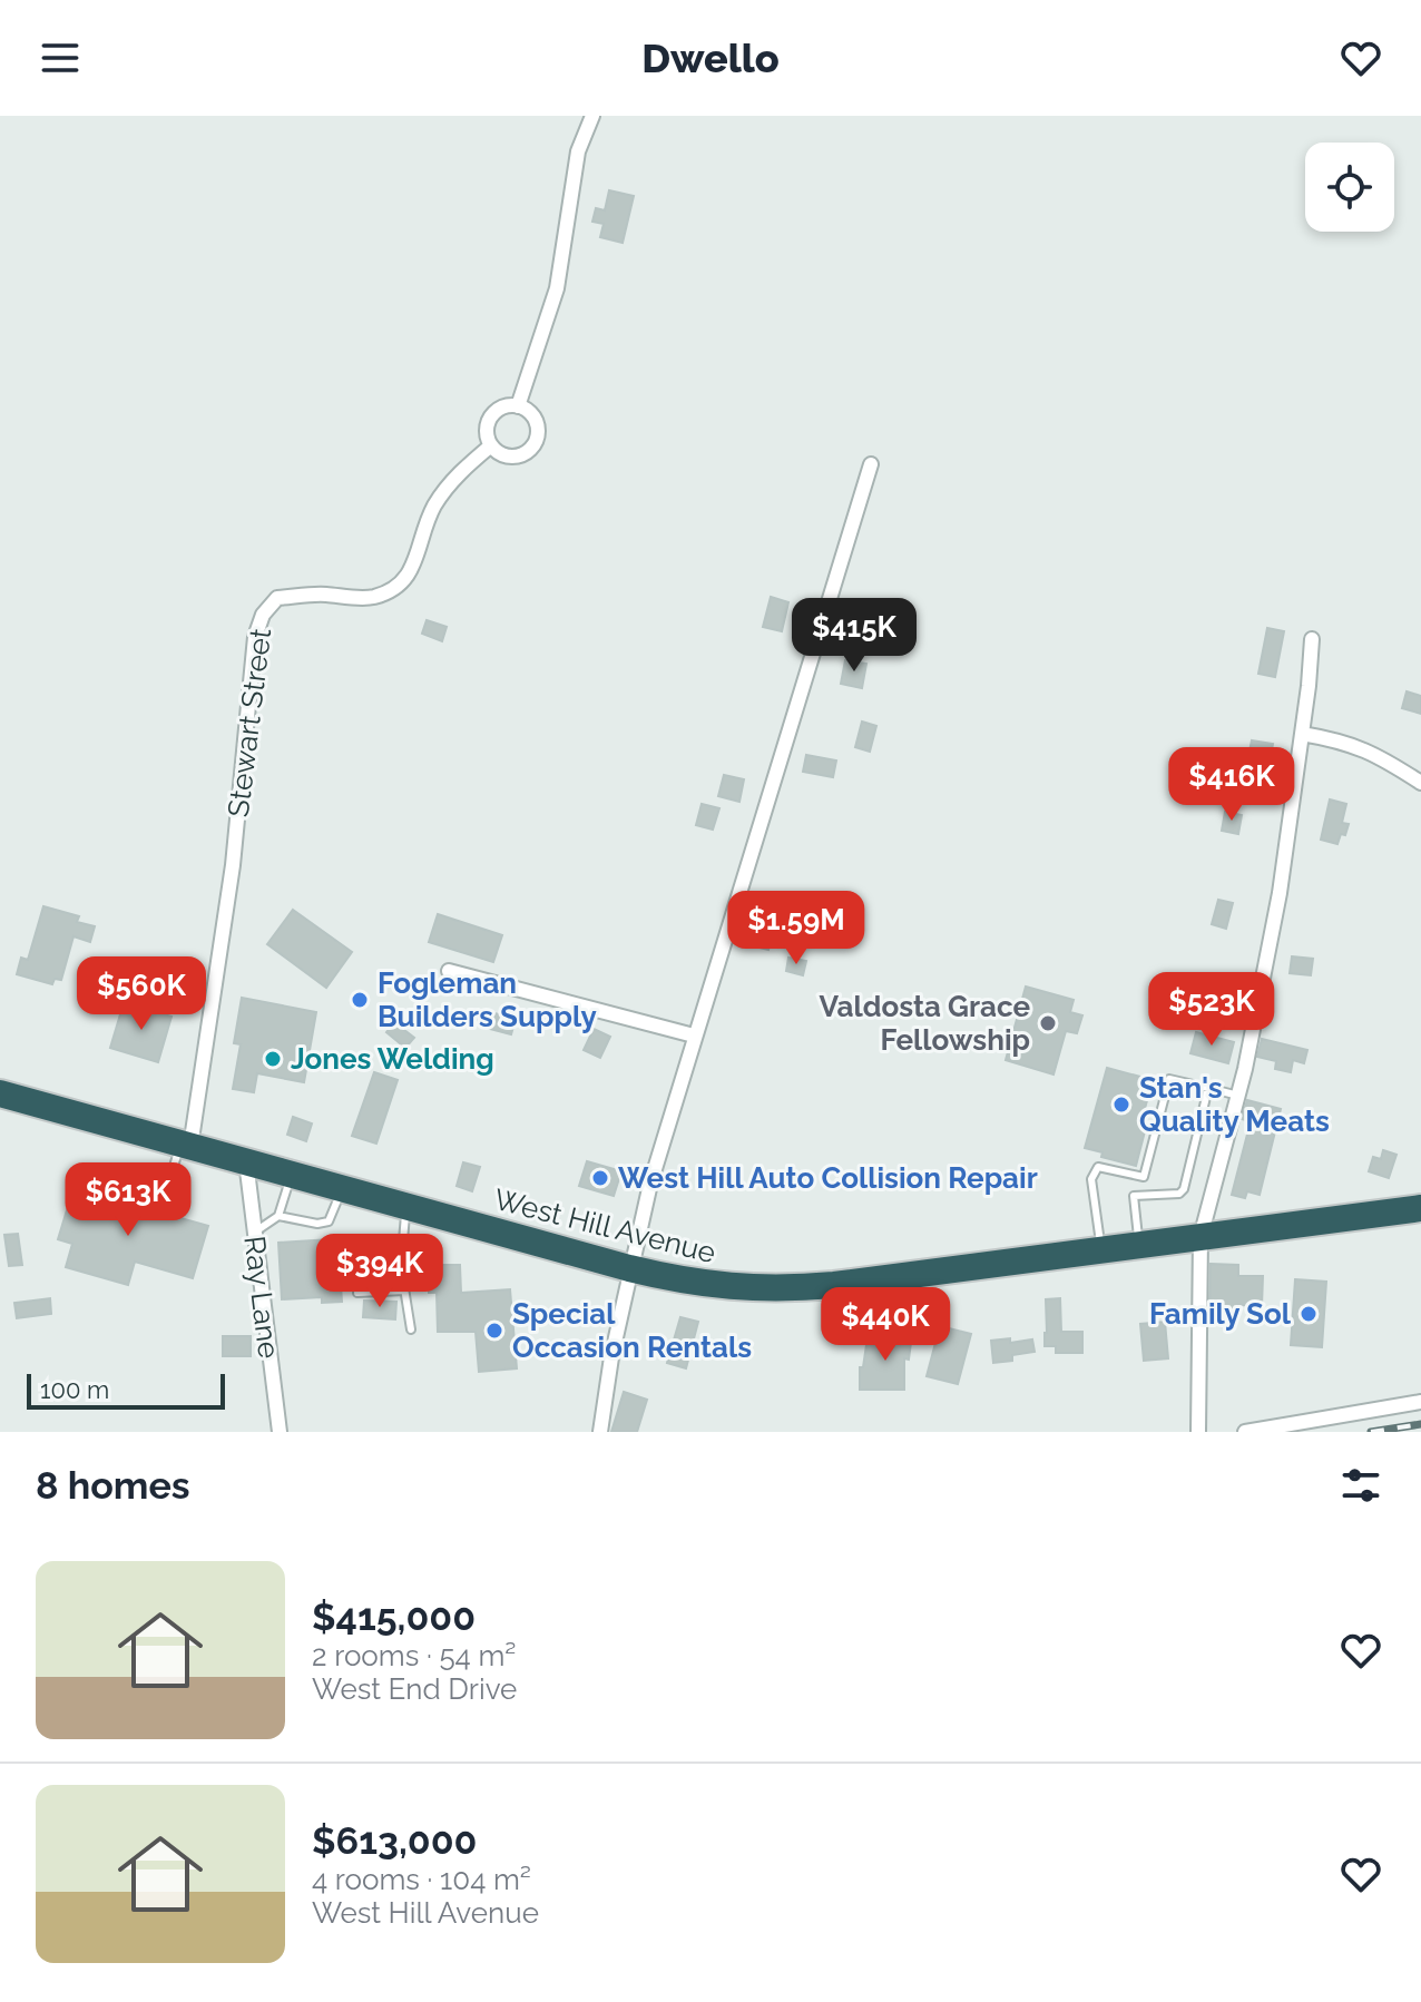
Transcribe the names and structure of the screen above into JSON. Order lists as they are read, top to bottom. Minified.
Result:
{"streets":{"highway":["West Hill Avenue"],"street":["Stewart Street","Ray Lane"]},"crossings":[["Stewart Street","West Hill Avenue"],["West Hill Avenue","Ray Lane"]],"places":["Fogleman Builders Supply","Valdosta Grace Fellowship","Jones Welding","Stan's Quality Meats","West Hill Auto Collision Repair","Family Sol","Special Occasion Rentals"],"scale_bar":"100 m","page":{"header":"Dwello","price":["$415K","$416K","$1.59M","$560K","$523K","$613K","$394K","$440K"],"scale":"100 m","heading":"8 homes","list":[{"name":"$415,000","note":"2 rooms · 54 m² · West End Drive"},{"name":"$613,000","note":"4 rooms · 104 m² · West Hill Avenue"}]}}
